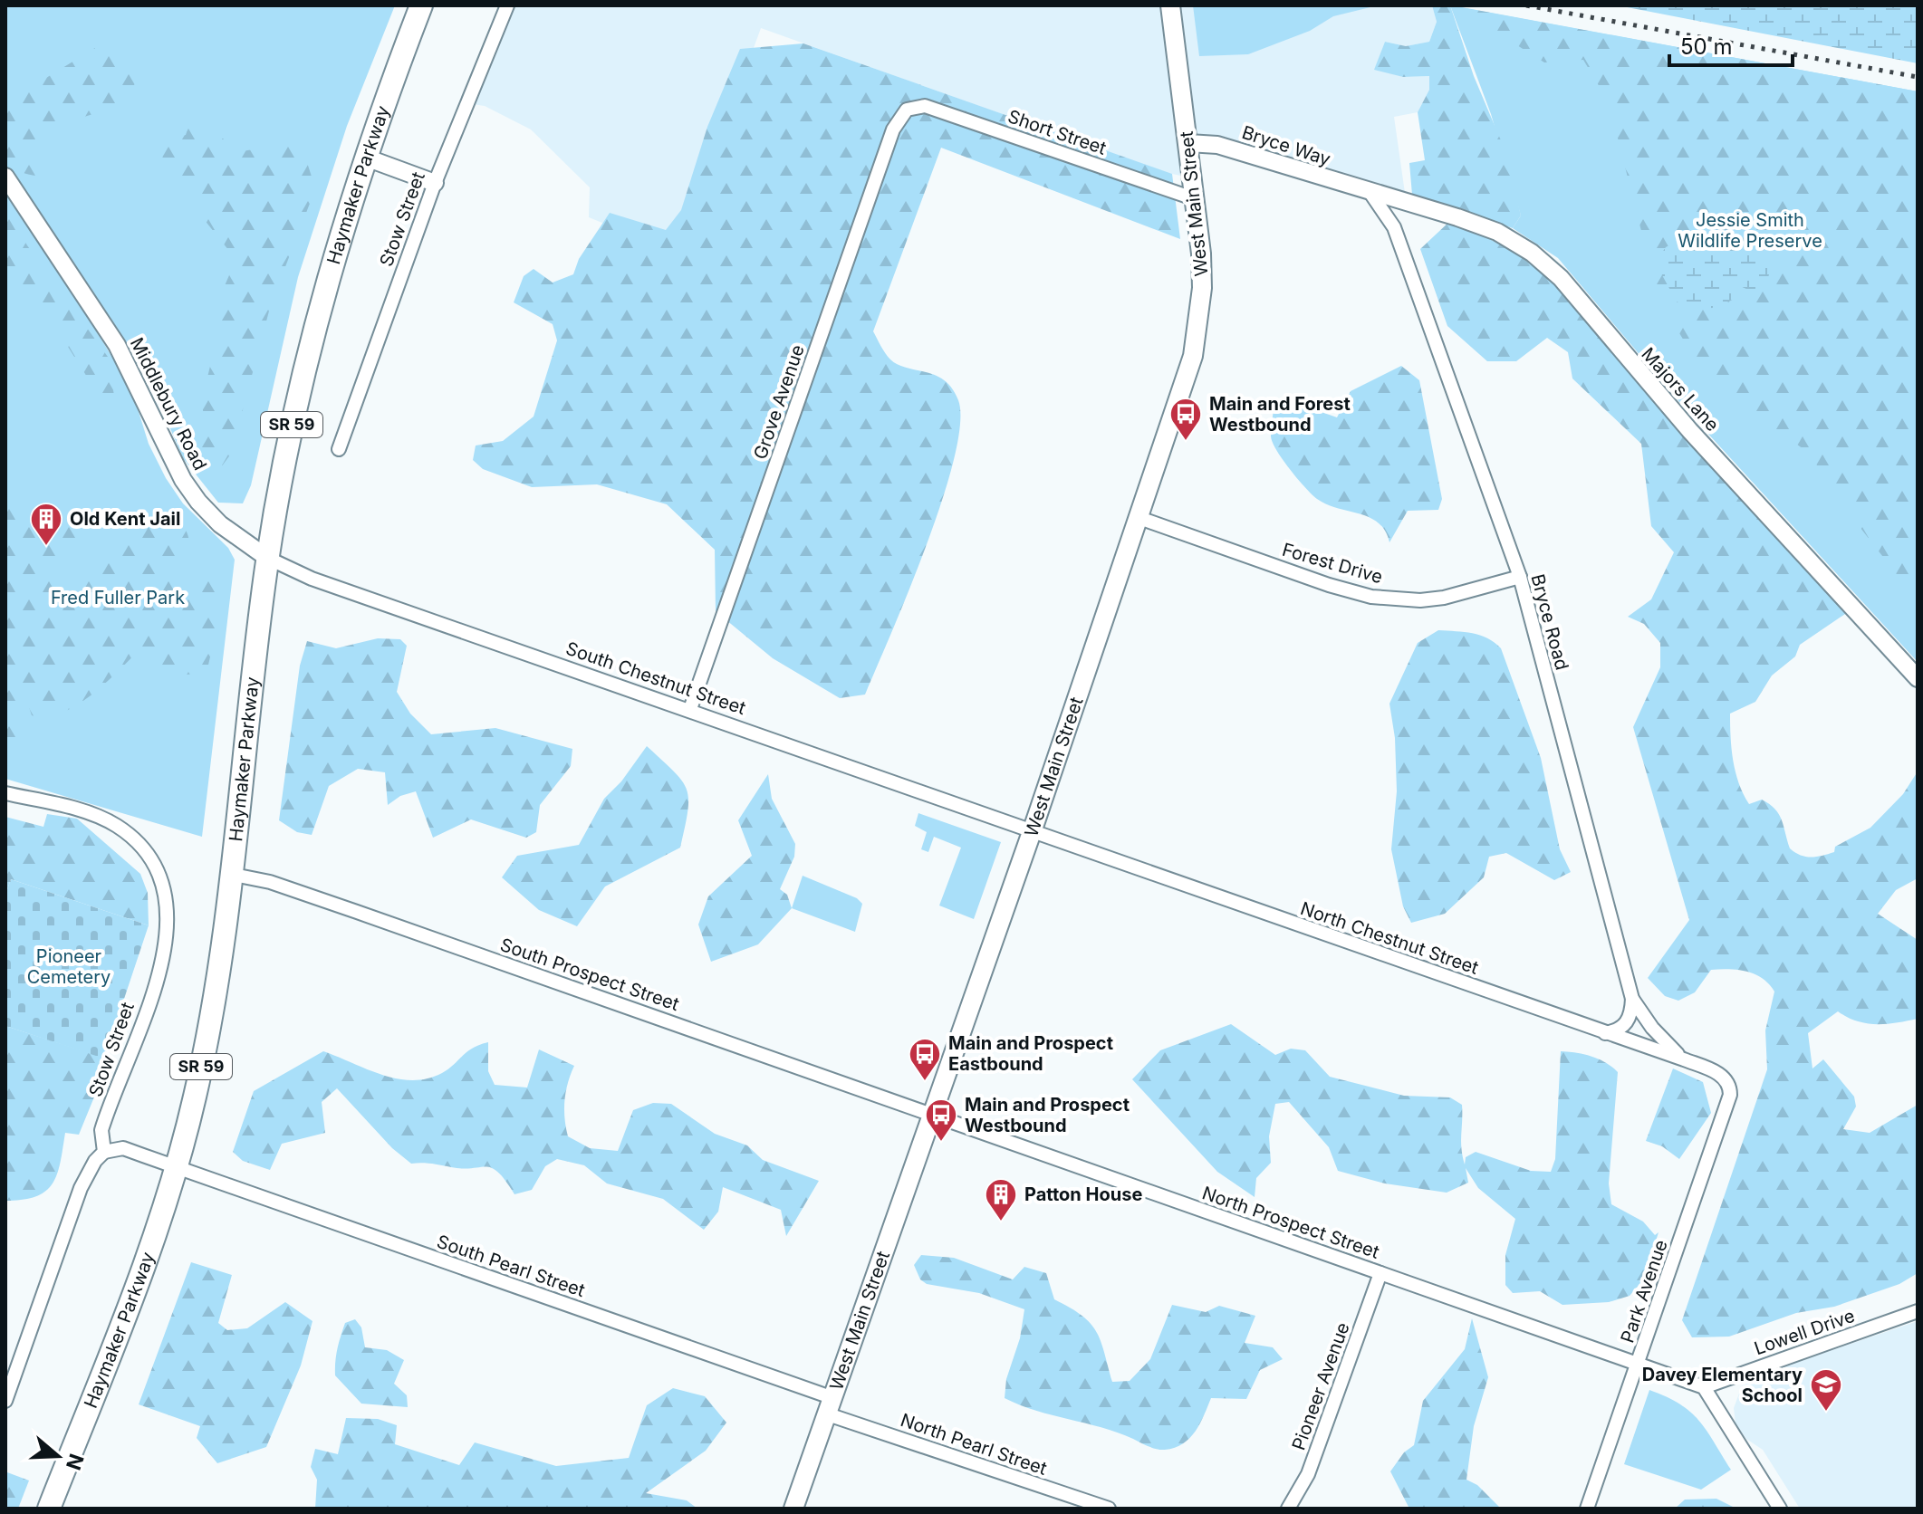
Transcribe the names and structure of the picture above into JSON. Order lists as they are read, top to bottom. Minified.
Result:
{"streets":{"main road":["Haymaker Parkway","West Main Street","SR 59"],"street":["Short Street","Bryce Way","Stow Street","Majors Lane","Grove Avenue","Middlebury Road","Forest Drive","Bryce Road","South Chestnut Street","North Chestnut Street","South Prospect Street","North Prospect Street","South Pearl Street","Park Avenue","Lowell Drive","Pioneer Avenue","North Pearl Street"]},"crossings":[["Short Street","West Main Street"],["Short Street","Grove Avenue"],["Bryce Way","West Main Street"],["Bryce Way","Majors Lane"],["Bryce Way","Bryce Road"],["Haymaker Parkway","Middlebury Road"],["Haymaker Parkway","South Chestnut Street"],["Haymaker Parkway","South Prospect Street"],["Haymaker Parkway","South Pearl Street"],["West Main Street","Forest Drive"],["West Main Street","South Chestnut Street"],["West Main Street","North Chestnut Street"],["West Main Street","South Prospect Street"],["West Main Street","North Prospect Street"],["West Main Street","South Pearl Street"],["West Main Street","North Pearl Street"],["Stow Street","South Pearl Street"],["Majors Lane","Bryce Road"],["Grove Avenue","South Chestnut Street"],["Middlebury Road","South Chestnut Street"],["Forest Drive","Bryce Road"],["Bryce Road","North Chestnut Street"],["South Chestnut Street","North Chestnut Street"],["North Chestnut Street","Park Avenue"],["South Prospect Street","North Prospect Street"],["North Prospect Street","Park Avenue"],["North Prospect Street","Lowell Drive"],["North Prospect Street","Pioneer Avenue"],["South Pearl Street","North Pearl Street"]],"parks":["Jessie Smith Wildlife Preserve","Fred Fuller Park","Pioneer Cemetery"],"places":{"bus stop":["Main and Forest Westbound","Main and Prospect Eastbound","Main and Prospect Westbound"],"building":["Old Kent Jail","Patton House"],"school or university":["Davey Elementary School"]},"scale_bar":"50 m","north":"right"}
